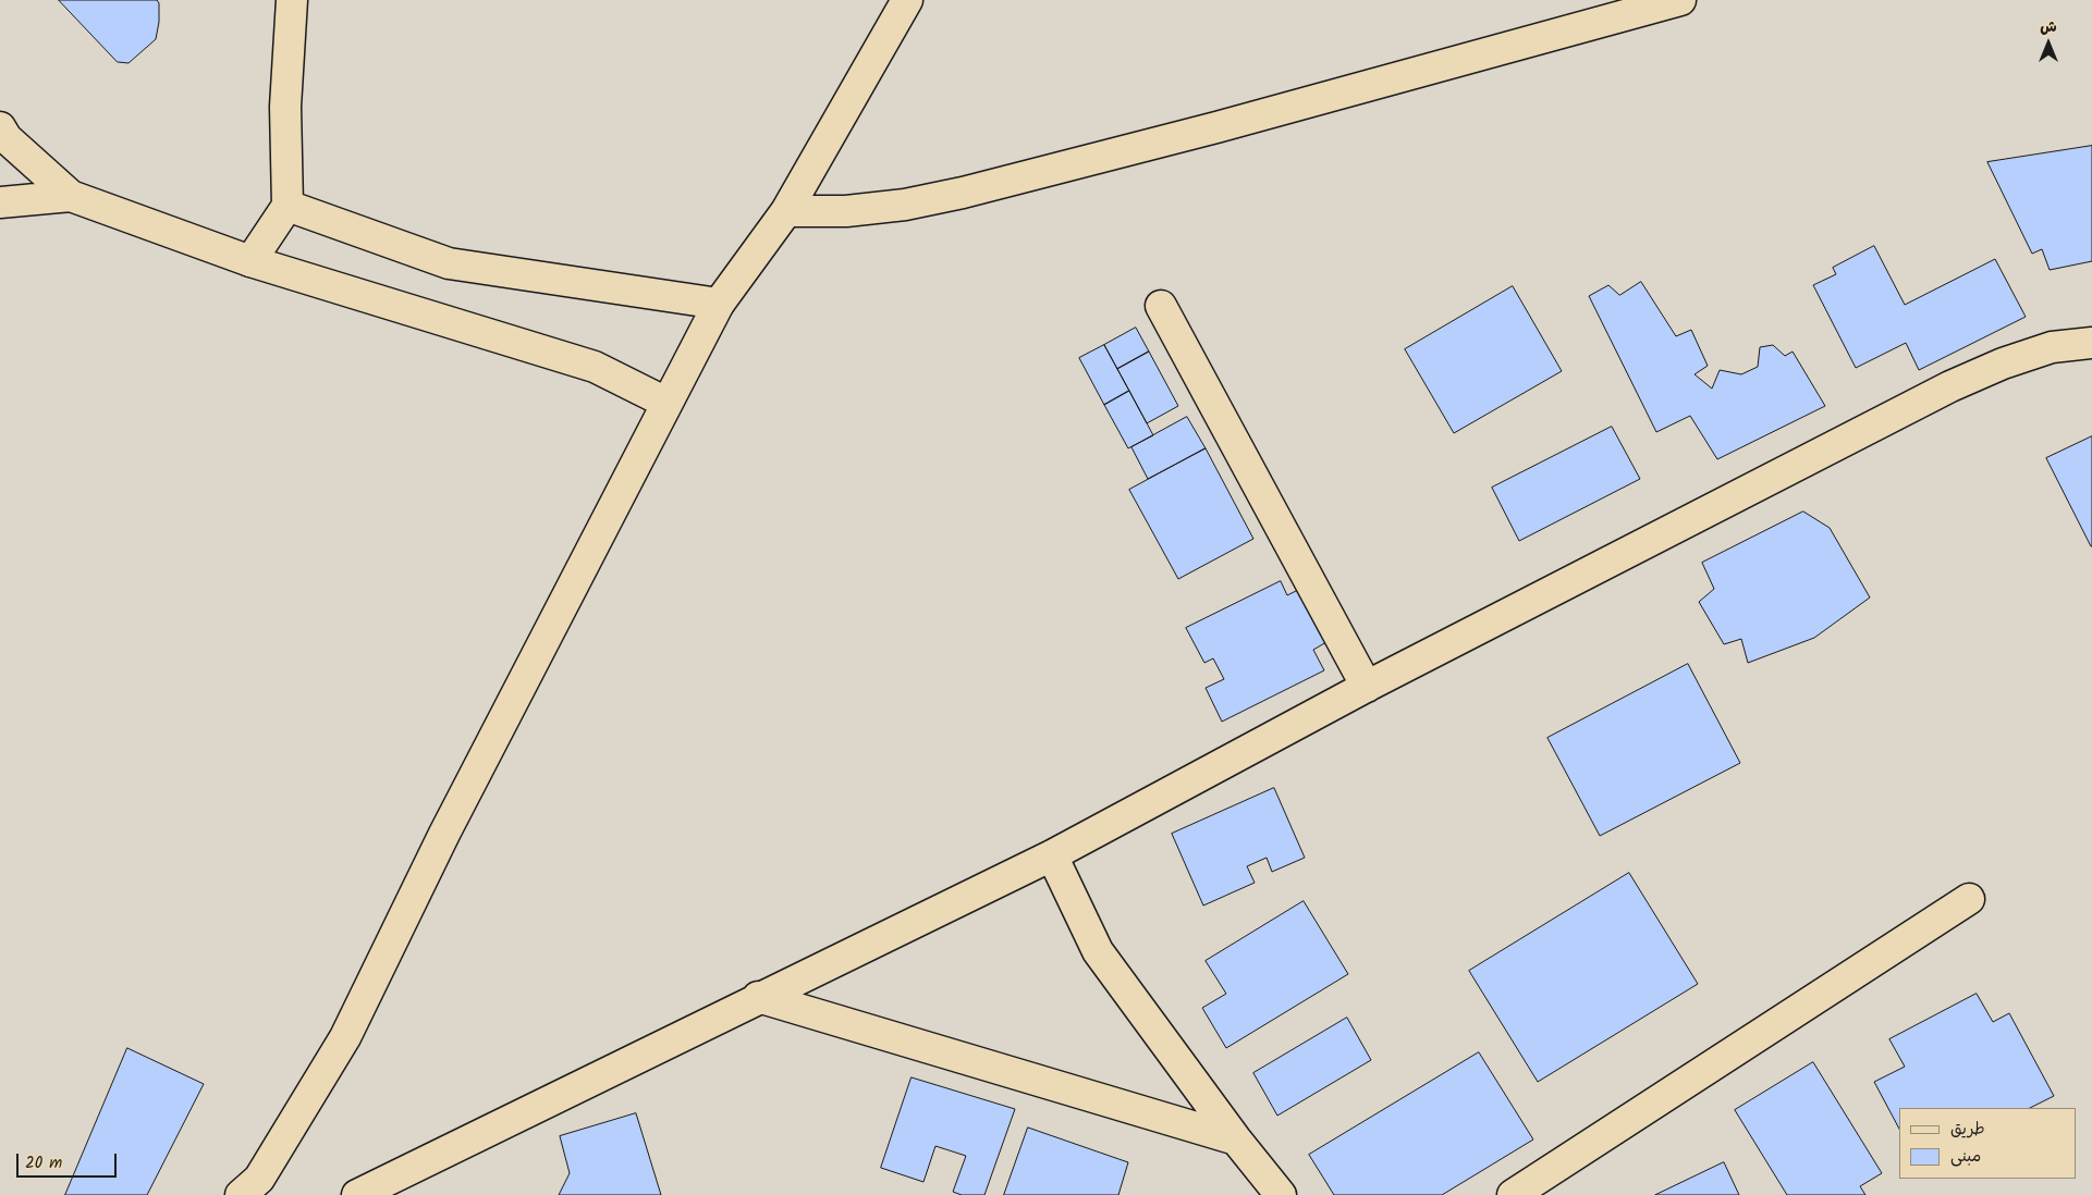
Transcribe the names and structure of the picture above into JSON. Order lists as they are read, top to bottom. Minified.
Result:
{"legend":["طريق","مبنى"],"scale_bar":"20 m","north":"top"}
